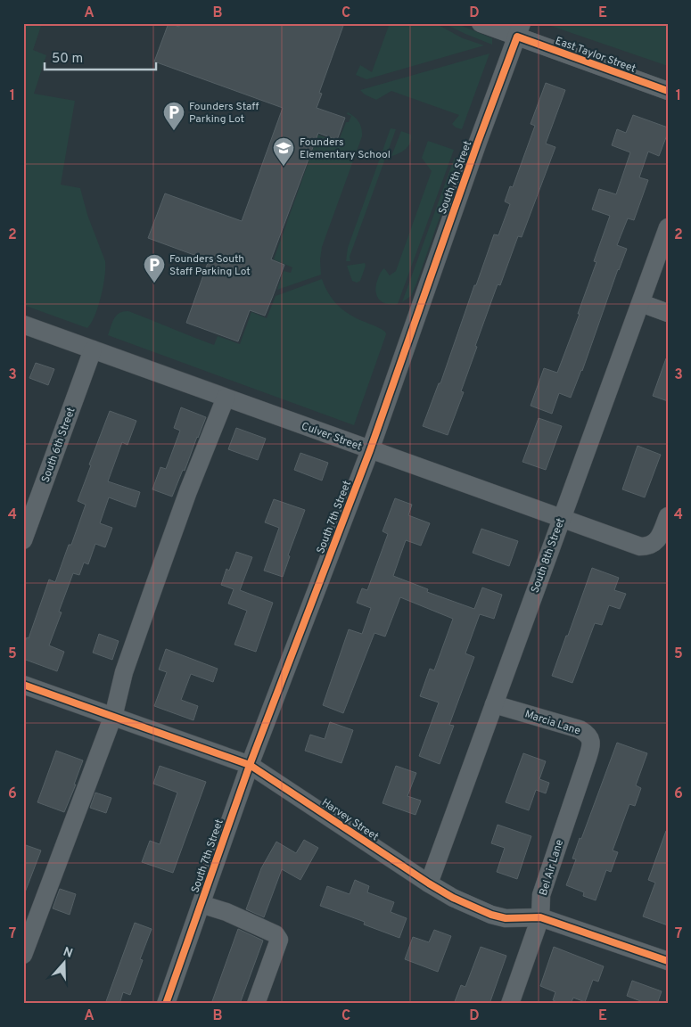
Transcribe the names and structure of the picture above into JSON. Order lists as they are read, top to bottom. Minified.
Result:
{"streets":{"street":["East Taylor Street","South 7th Street","Culver Street","South 6th Street","South 8th Street","Marcia Lane","Harvey Street","Bel Air Lane"]},"crossings":[["East Taylor Street","South 7th Street"],["South 7th Street","Culver Street"],["South 7th Street","Harvey Street"],["Culver Street","South 6th Street"],["Culver Street","South 8th Street"],["South 8th Street","Marcia Lane"],["South 8th Street","Harvey Street"],["Marcia Lane","Bel Air Lane"],["Harvey Street","Bel Air Lane"]],"places":{"parking":["Founders Staff Parking Lot","Founders South Staff Parking Lot"],"school or university":["Founders Elementary School"]},"scale_bar":"50 m","north":"top","grid":{"columns":["A","B","C","D","E"],"rows":["1","2","3","4","5","6","7"]}}
